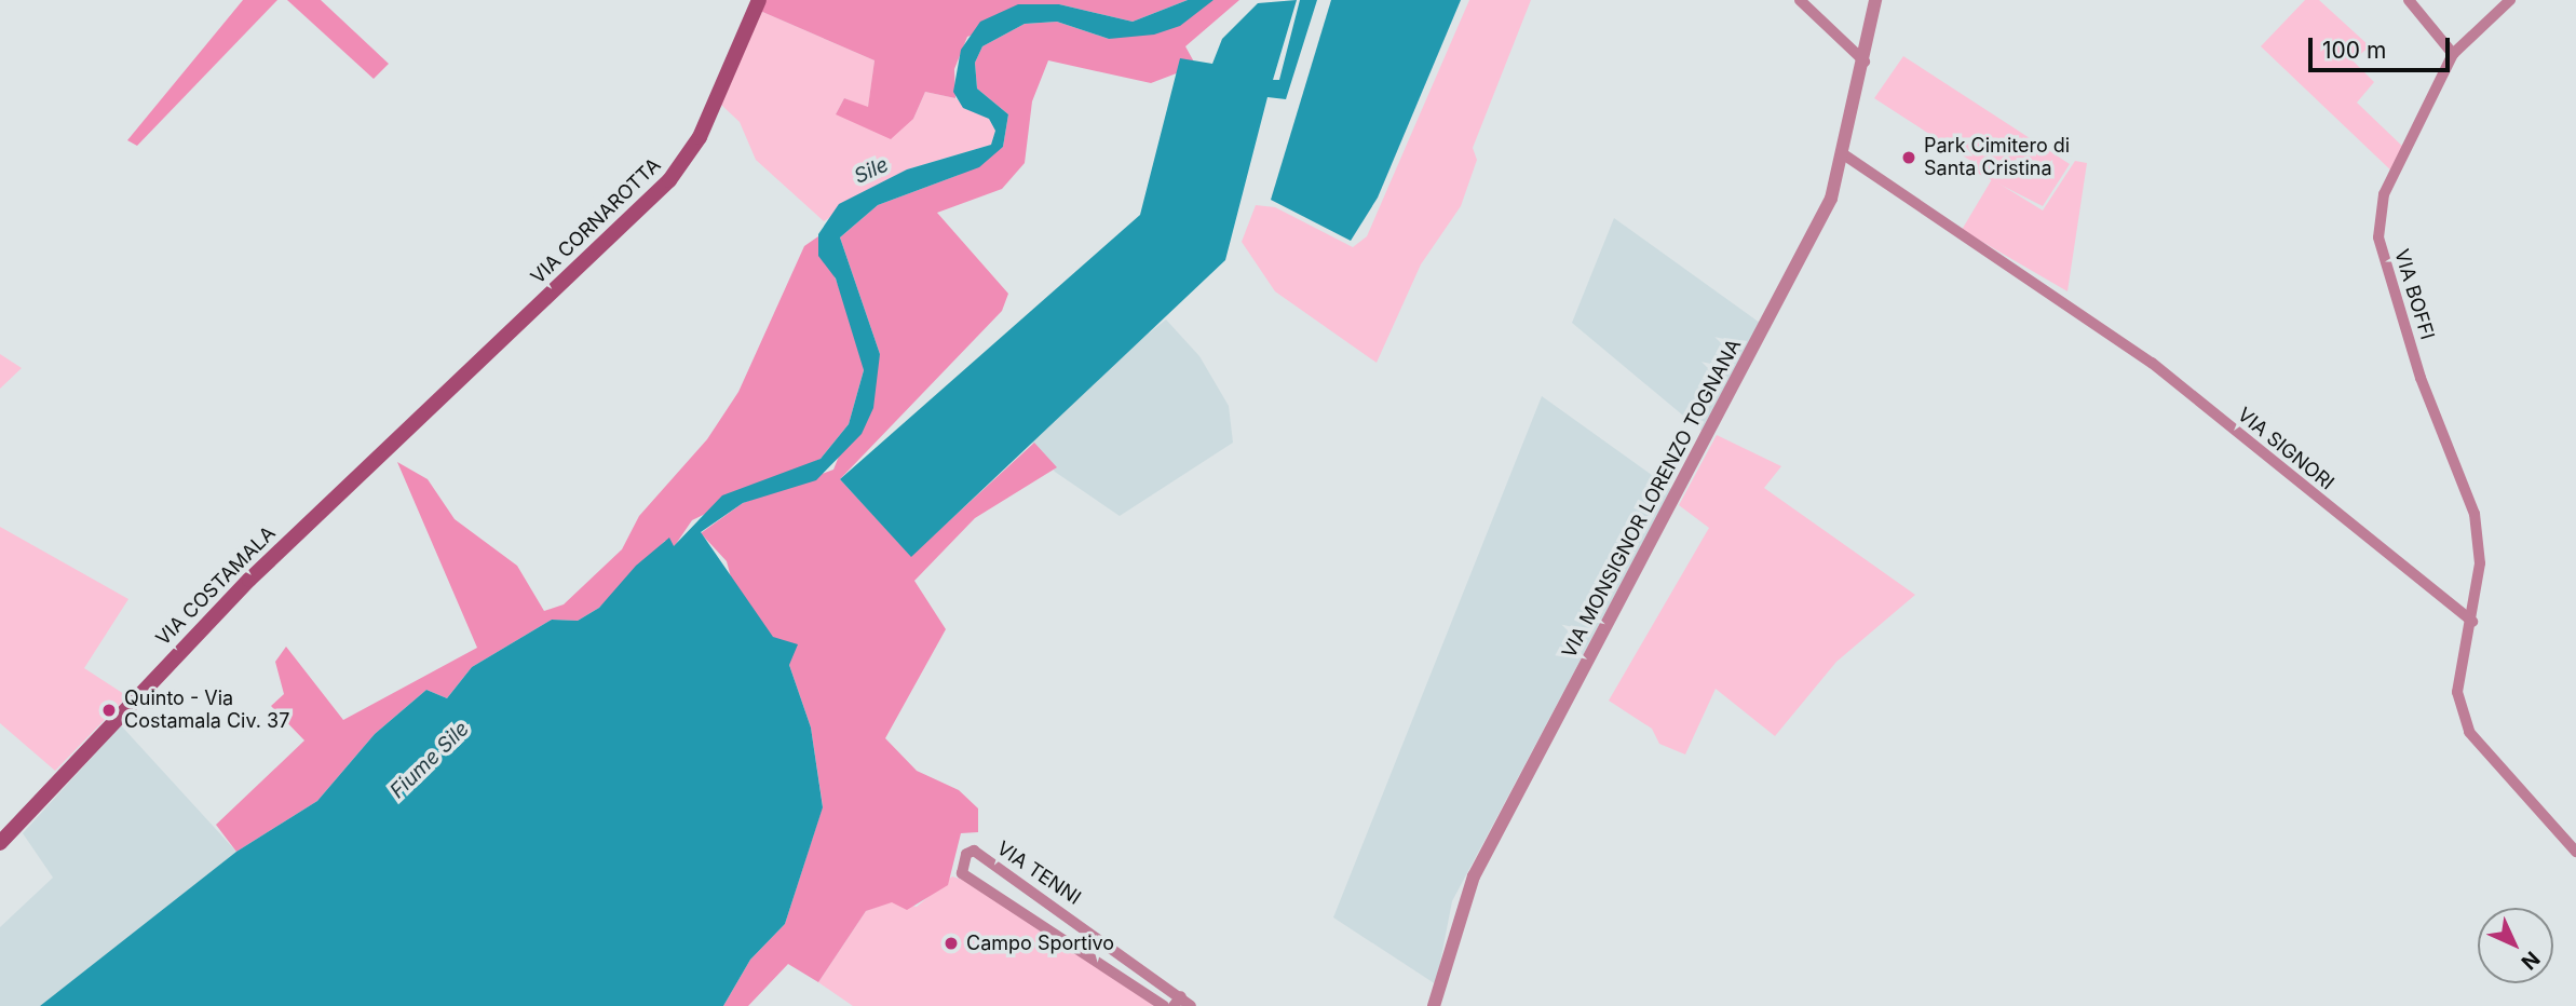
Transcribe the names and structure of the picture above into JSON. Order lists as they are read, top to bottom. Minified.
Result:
{"streets":{"main road":["VIA CORNAROTTA","VIA COSTAMALA"],"street":["VIA BOFFI","VIA SIGNORI","VIA MONSIGNOR LORENZO TOGNANA","VIA TENNI"]},"crossings":[["VIA CORNAROTTA","VIA COSTAMALA"],["VIA BOFFI","VIA SIGNORI"],["VIA SIGNORI","VIA MONSIGNOR LORENZO TOGNANA"]],"water":["Sile","Fiume Sile"],"places":["Park Cimitero di Santa Cristina","Quinto - Via Costamala Civ. 37","Campo Sportivo"],"scale_bar":"100 m","north":"bottom right"}
